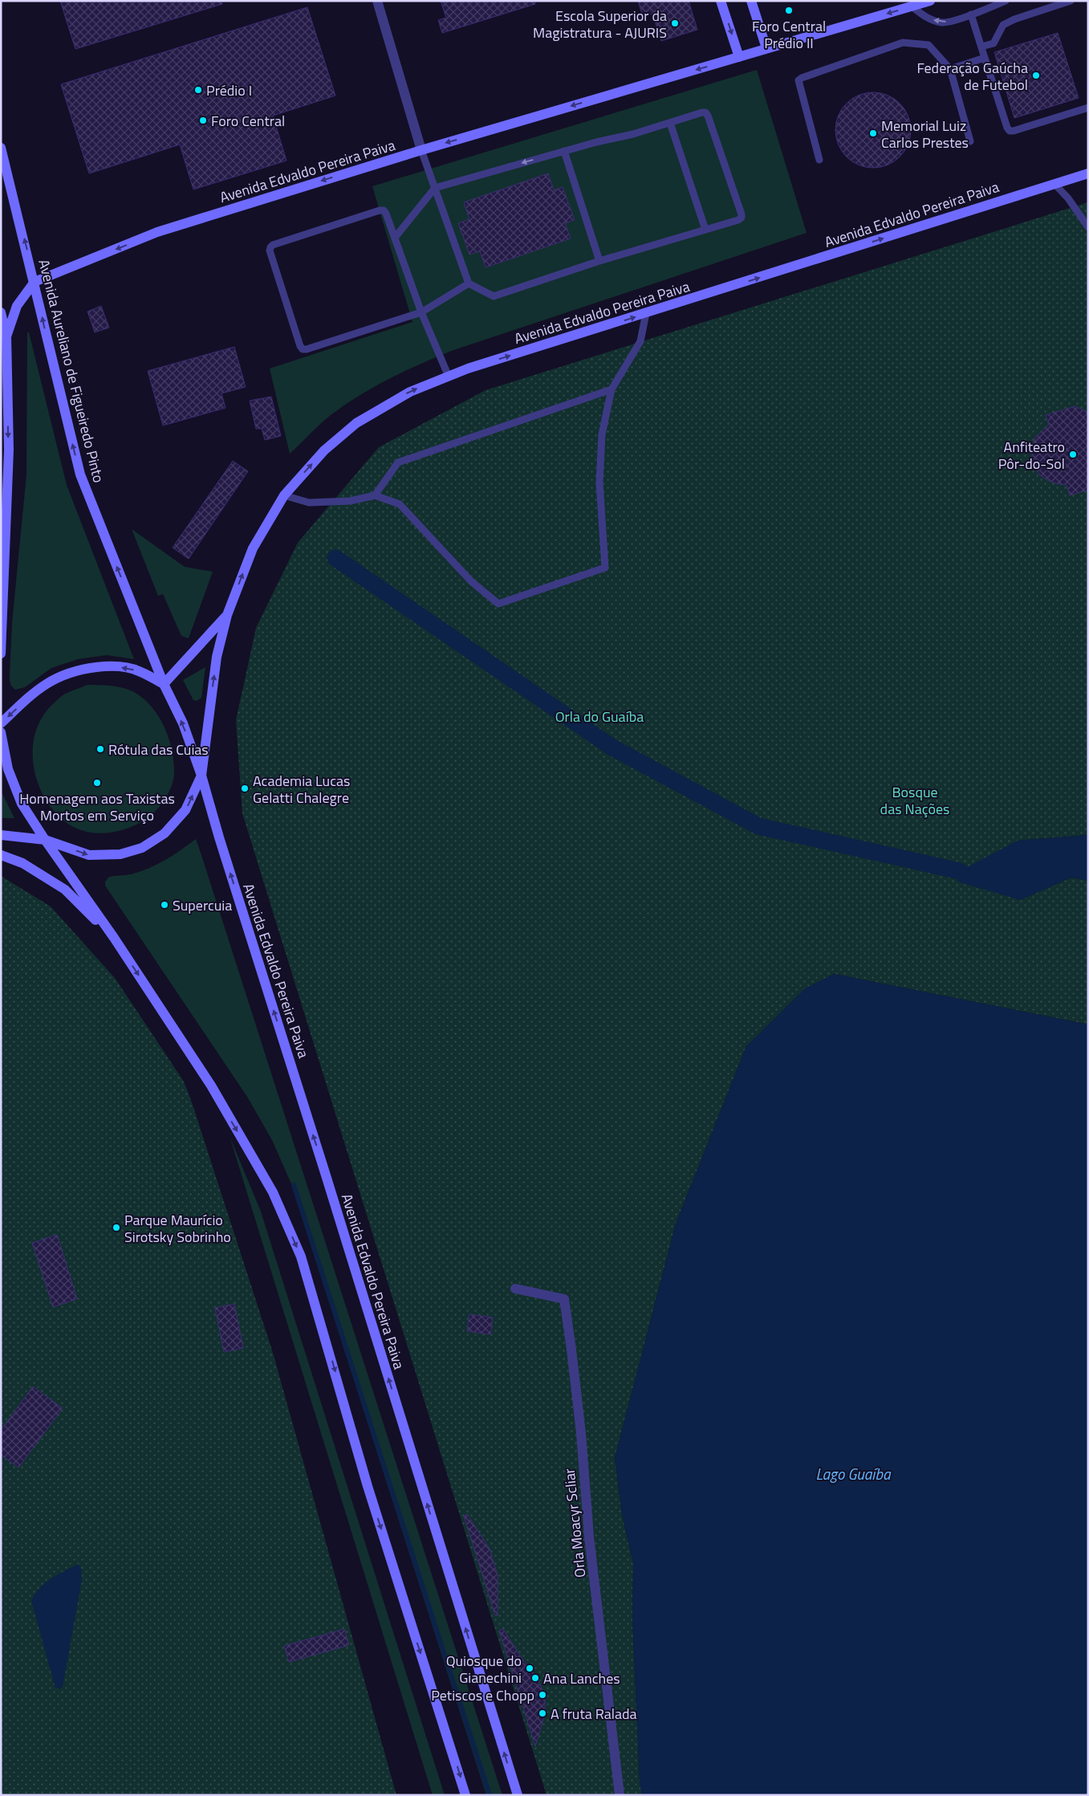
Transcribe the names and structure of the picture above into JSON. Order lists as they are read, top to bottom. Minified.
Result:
{"streets":{"main road":["Avenida Edvaldo Pereira Paiva","Avenida Aureliano de Figueiredo Pinto"],"street":["Orla Moacyr Scliar"]},"crossings":[["Avenida Edvaldo Pereira Paiva","Avenida Aureliano de Figueiredo Pinto"]],"water":["Lago Guaíba"],"parks":["Orla do Guaíba","Bosque das Nações"],"places":["Foro Central Prédio II","Escola Superior da Magistratura - AJURIS","Federação Gaúcha de Futebol","Prédio I","Foro Central","Memorial Luiz Carlos Prestes","Anfiteatro Pôr-do-Sol","Rótula das Cuias","Homenagem aos Taxistas Mortos em Serviço","Academia Lucas Gelatti Chalegre","Supercuia","Parque Maurício Sirotsky Sobrinho","Quiosque do Gianechini","Ana Lanches","Petiscos e Chopp","A fruta Ralada"]}
